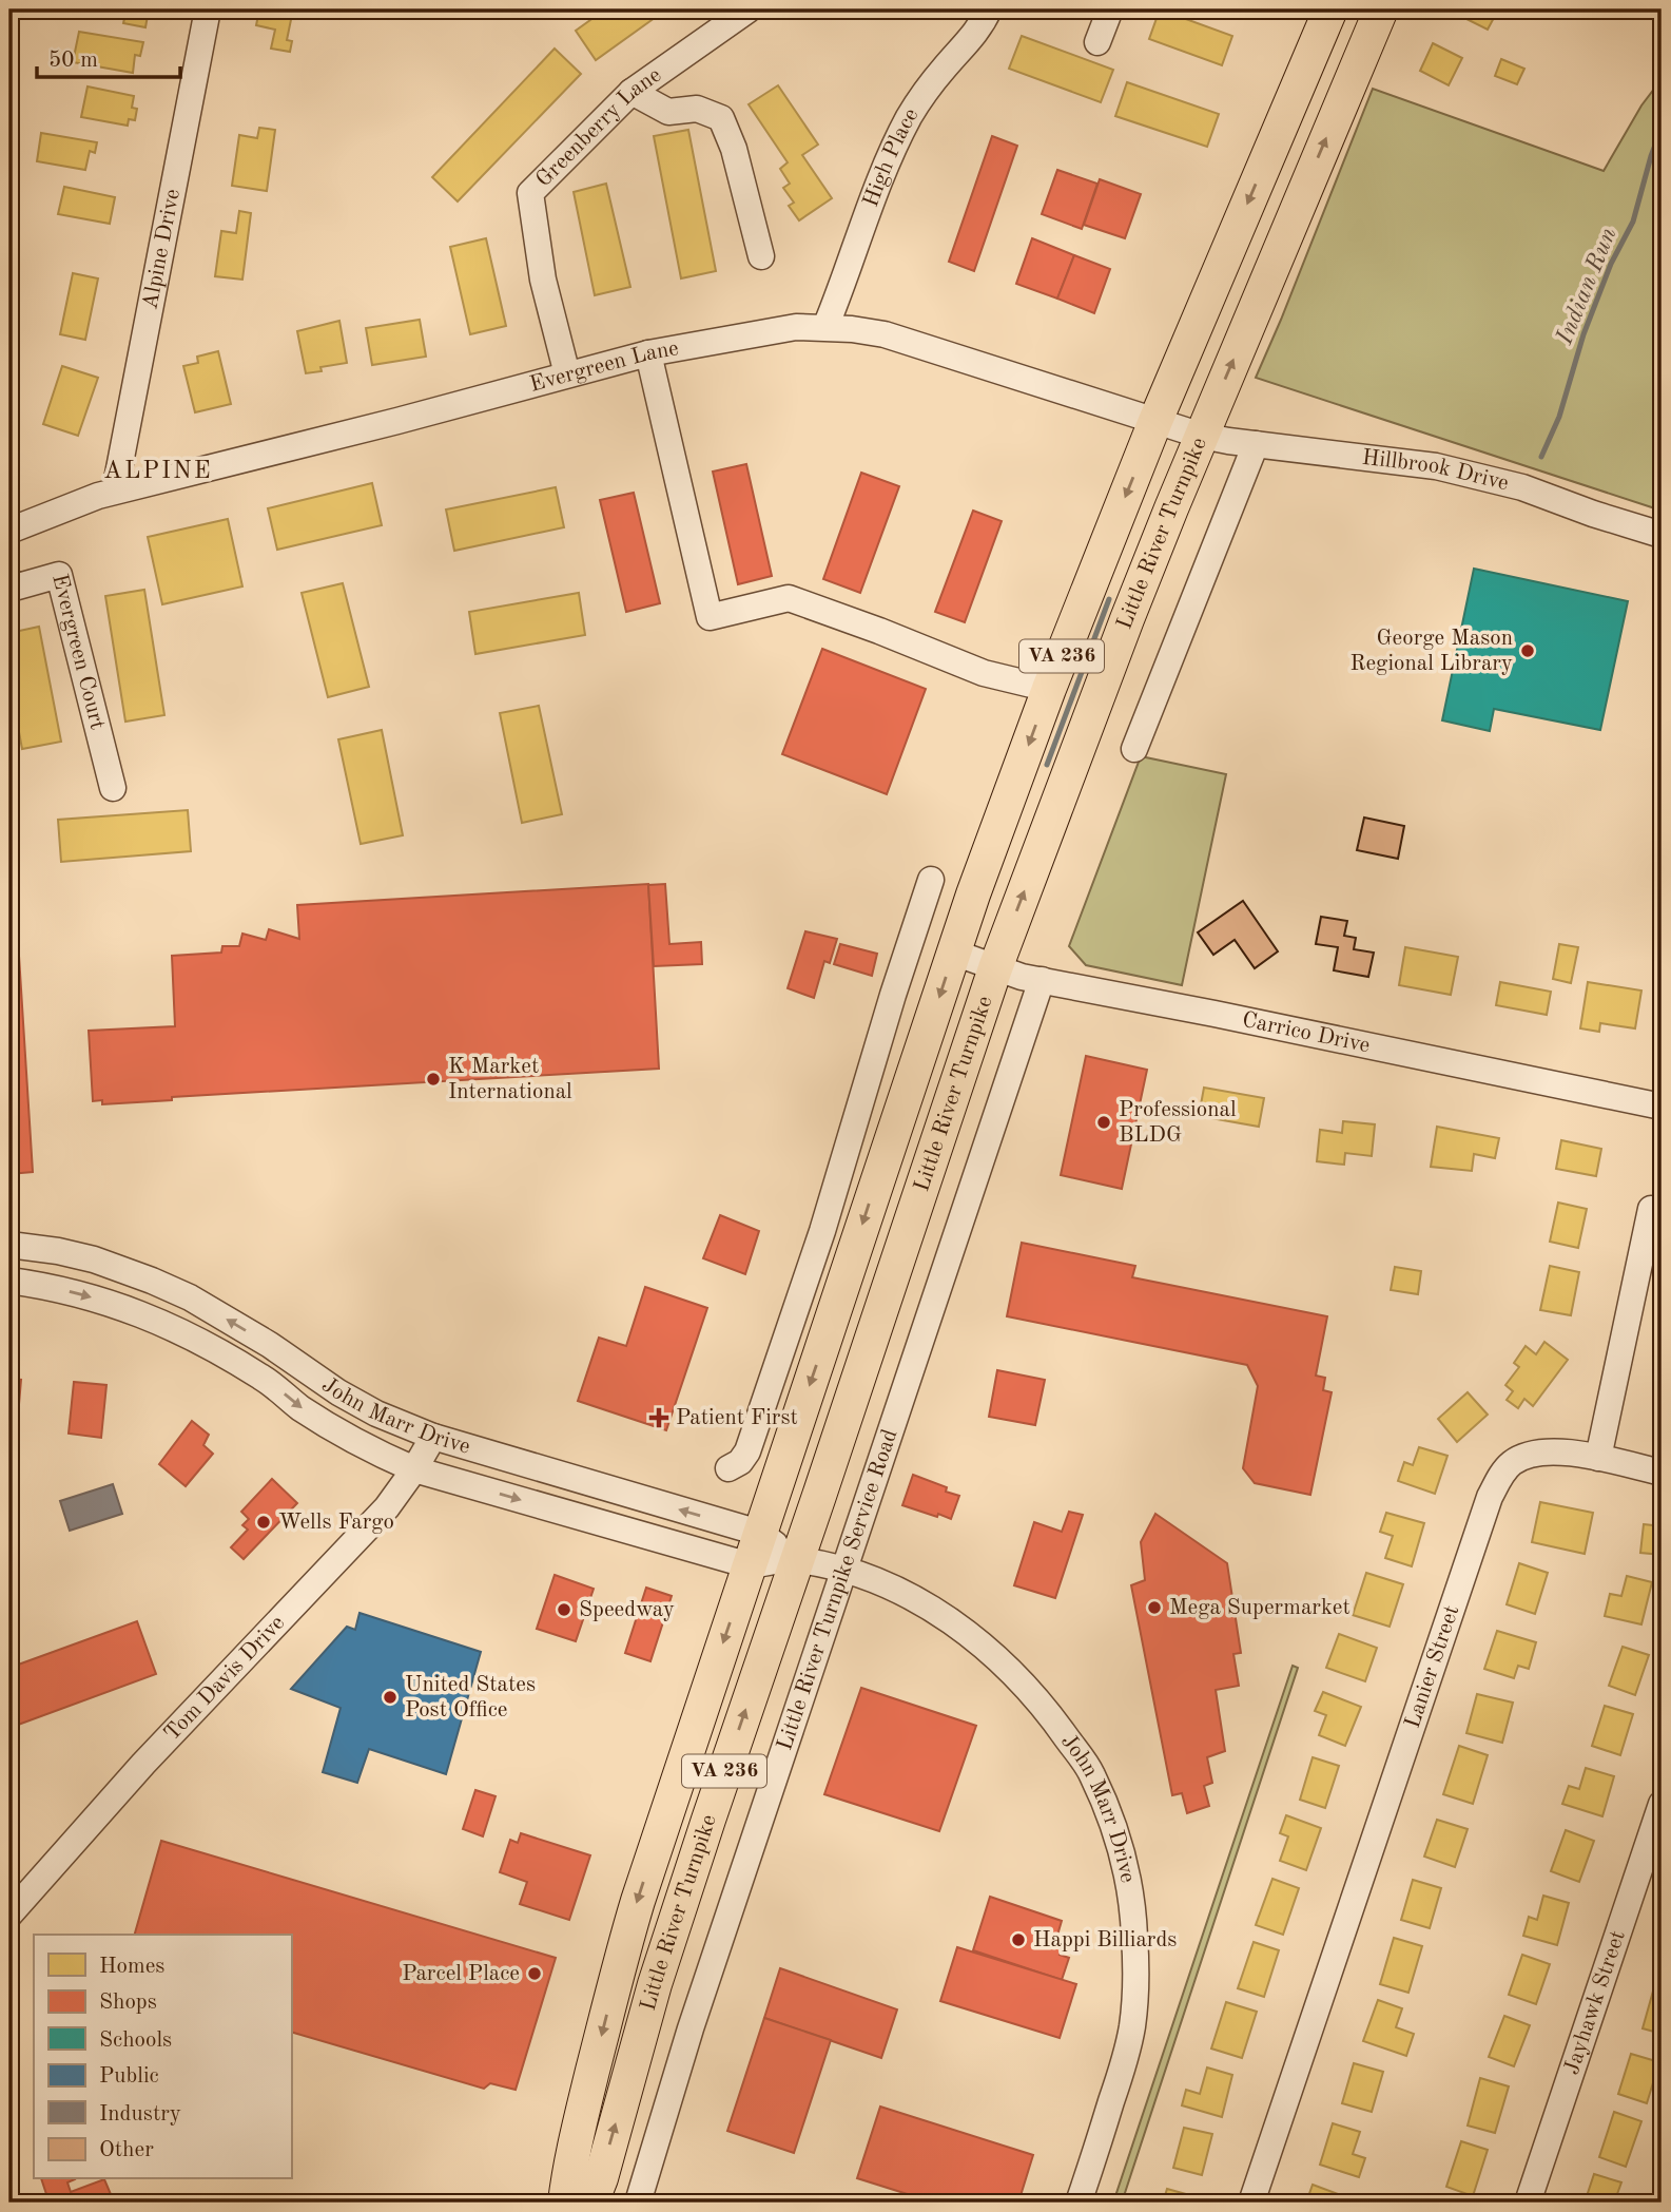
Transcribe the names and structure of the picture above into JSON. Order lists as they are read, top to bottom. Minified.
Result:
{"streets":{"main road":["Little River Turnpike","VA 236"],"street":["Greenberry Lane","High Place","Alpine Drive","Evergreen Lane","Hillbrook Drive","Evergreen Court","Carrico Drive","John Marr Drive","Little River Turnpike Service Road","Lanier Street","Tom Davis Drive","Jayhawk Street"]},"crossings":[["Greenberry Lane","Evergreen Lane"],["High Place","Evergreen Lane"],["Alpine Drive","Evergreen Lane"],["Evergreen Lane","Hillbrook Drive"],["Evergreen Lane","Little River Turnpike"],["Hillbrook Drive","Little River Turnpike"],["Little River Turnpike","Carrico Drive"],["Little River Turnpike","John Marr Drive"],["Carrico Drive","Little River Turnpike Service Road"],["John Marr Drive","Little River Turnpike Service Road"],["John Marr Drive","Tom Davis Drive"]],"districts":["ALPINE"],"water":["Indian Run"],"places":{"other":["George Mason Regional Library","K Market International","Professional BLDG","Wells Fargo","Mega Supermarket","Speedway","United States Post Office","Happi Billiards","Parcel Place"],"health":["Patient First"]},"legend":["Homes","Shops","Schools","Public","Industry","Other"],"scale_bar":"50 m"}
